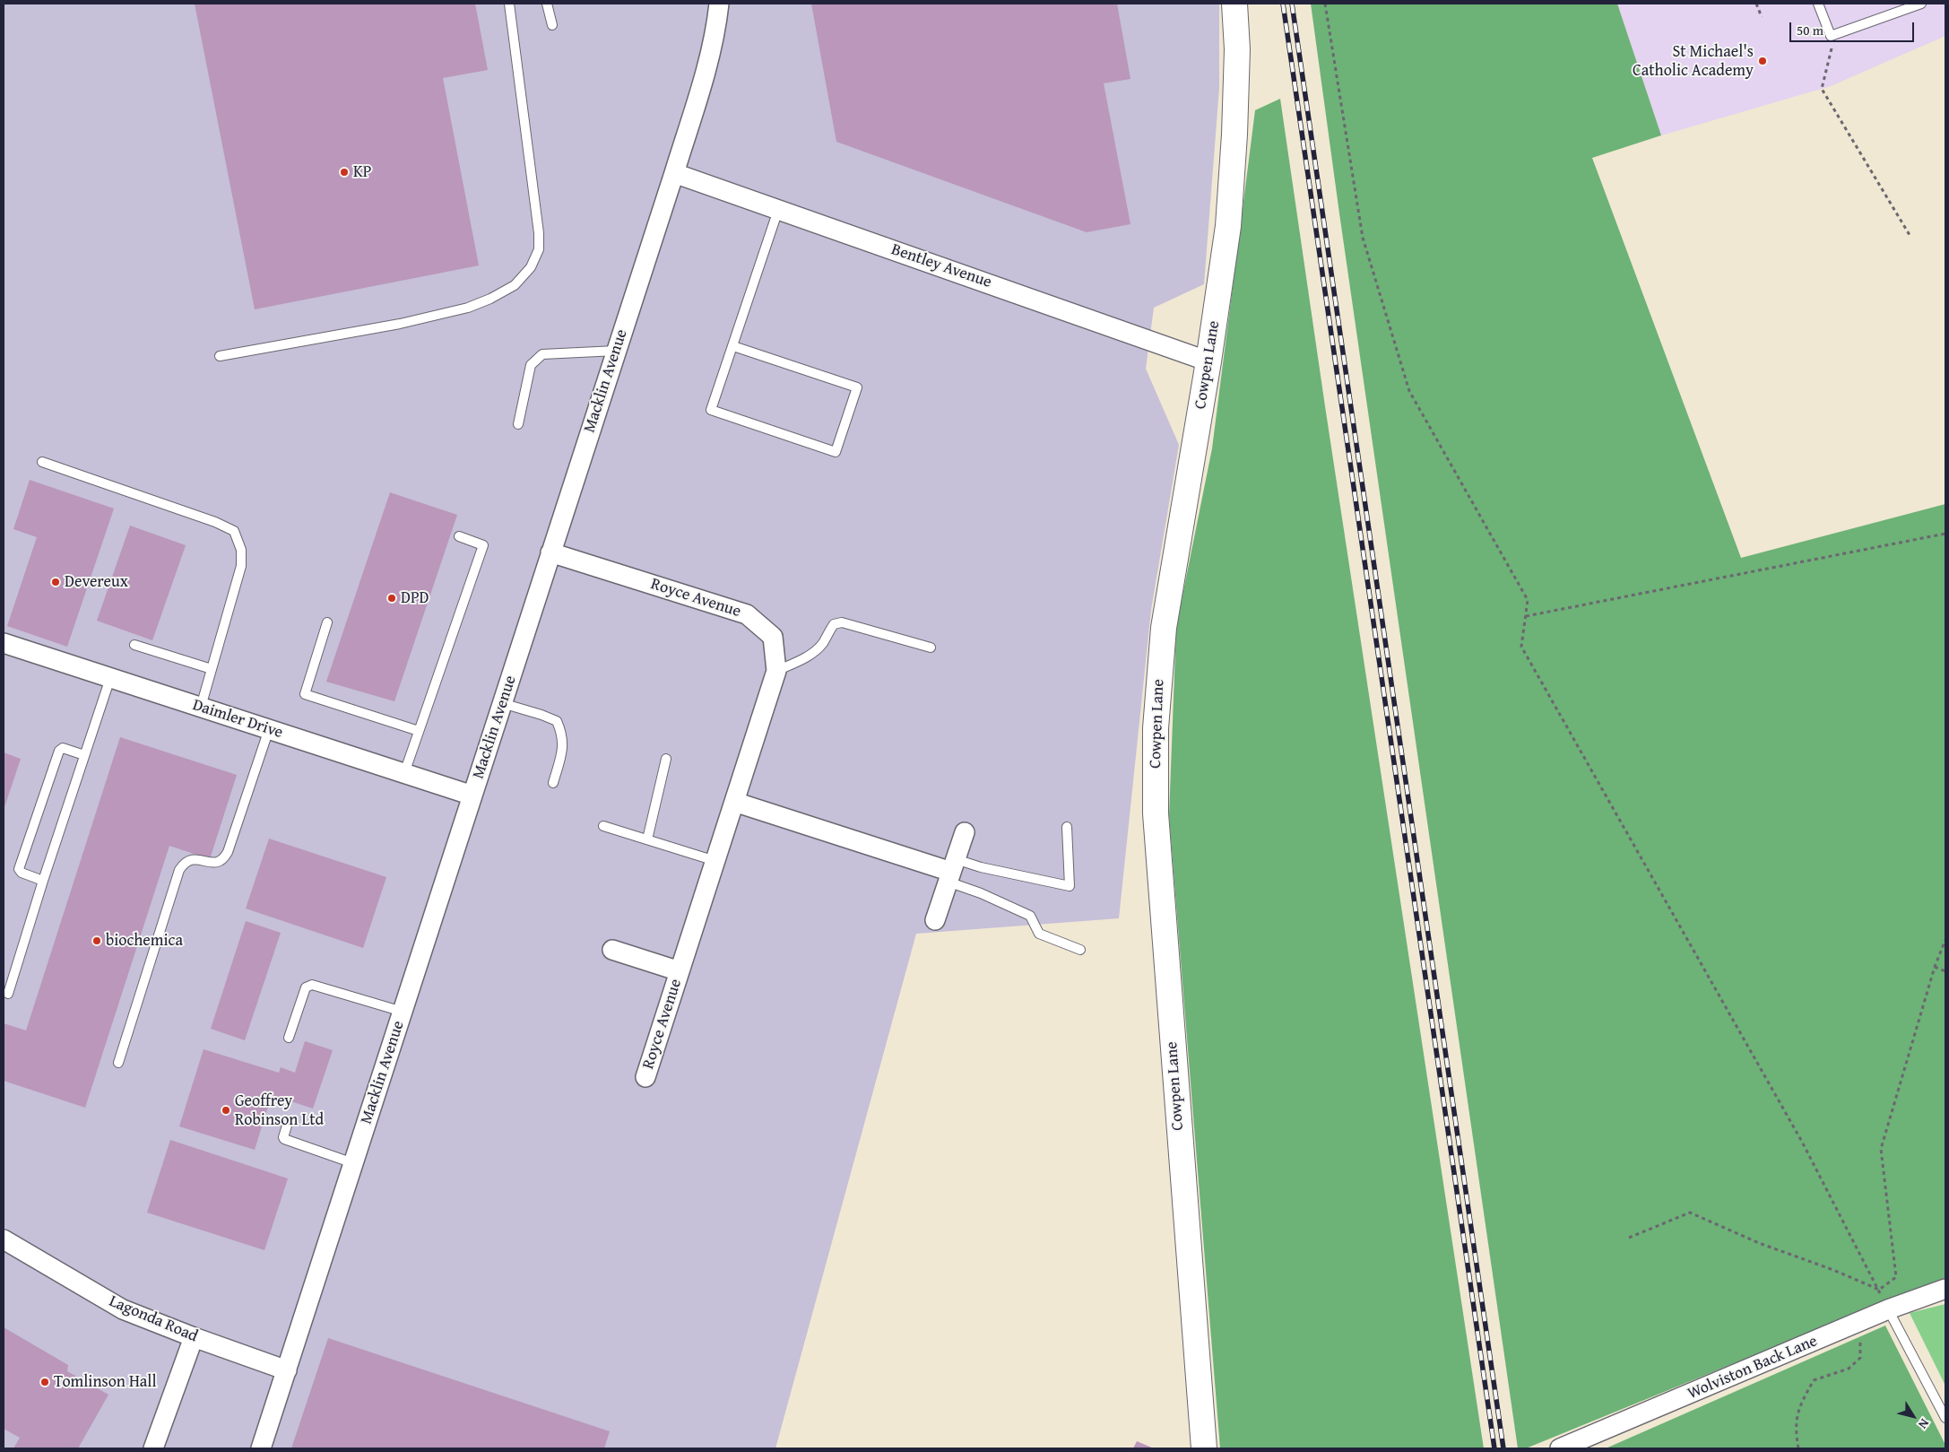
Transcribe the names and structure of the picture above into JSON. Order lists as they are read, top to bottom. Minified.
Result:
{"streets":{"street":["Bentley Avenue","Cowpen Lane","Macklin Avenue","Royce Avenue","Daimler Drive","Lagonda Road","Wolviston Back Lane"]},"crossings":[["Bentley Avenue","Cowpen Lane"],["Bentley Avenue","Macklin Avenue"],["Macklin Avenue","Royce Avenue"],["Macklin Avenue","Daimler Drive"],["Macklin Avenue","Lagonda Road"]],"places":["St Michael's Catholic Academy","KP","Devereux","DPD","biochemica","Geoffrey Robinson Ltd","Tomlinson Hall"],"scale_bar":"50 m","north":"bottom right"}
